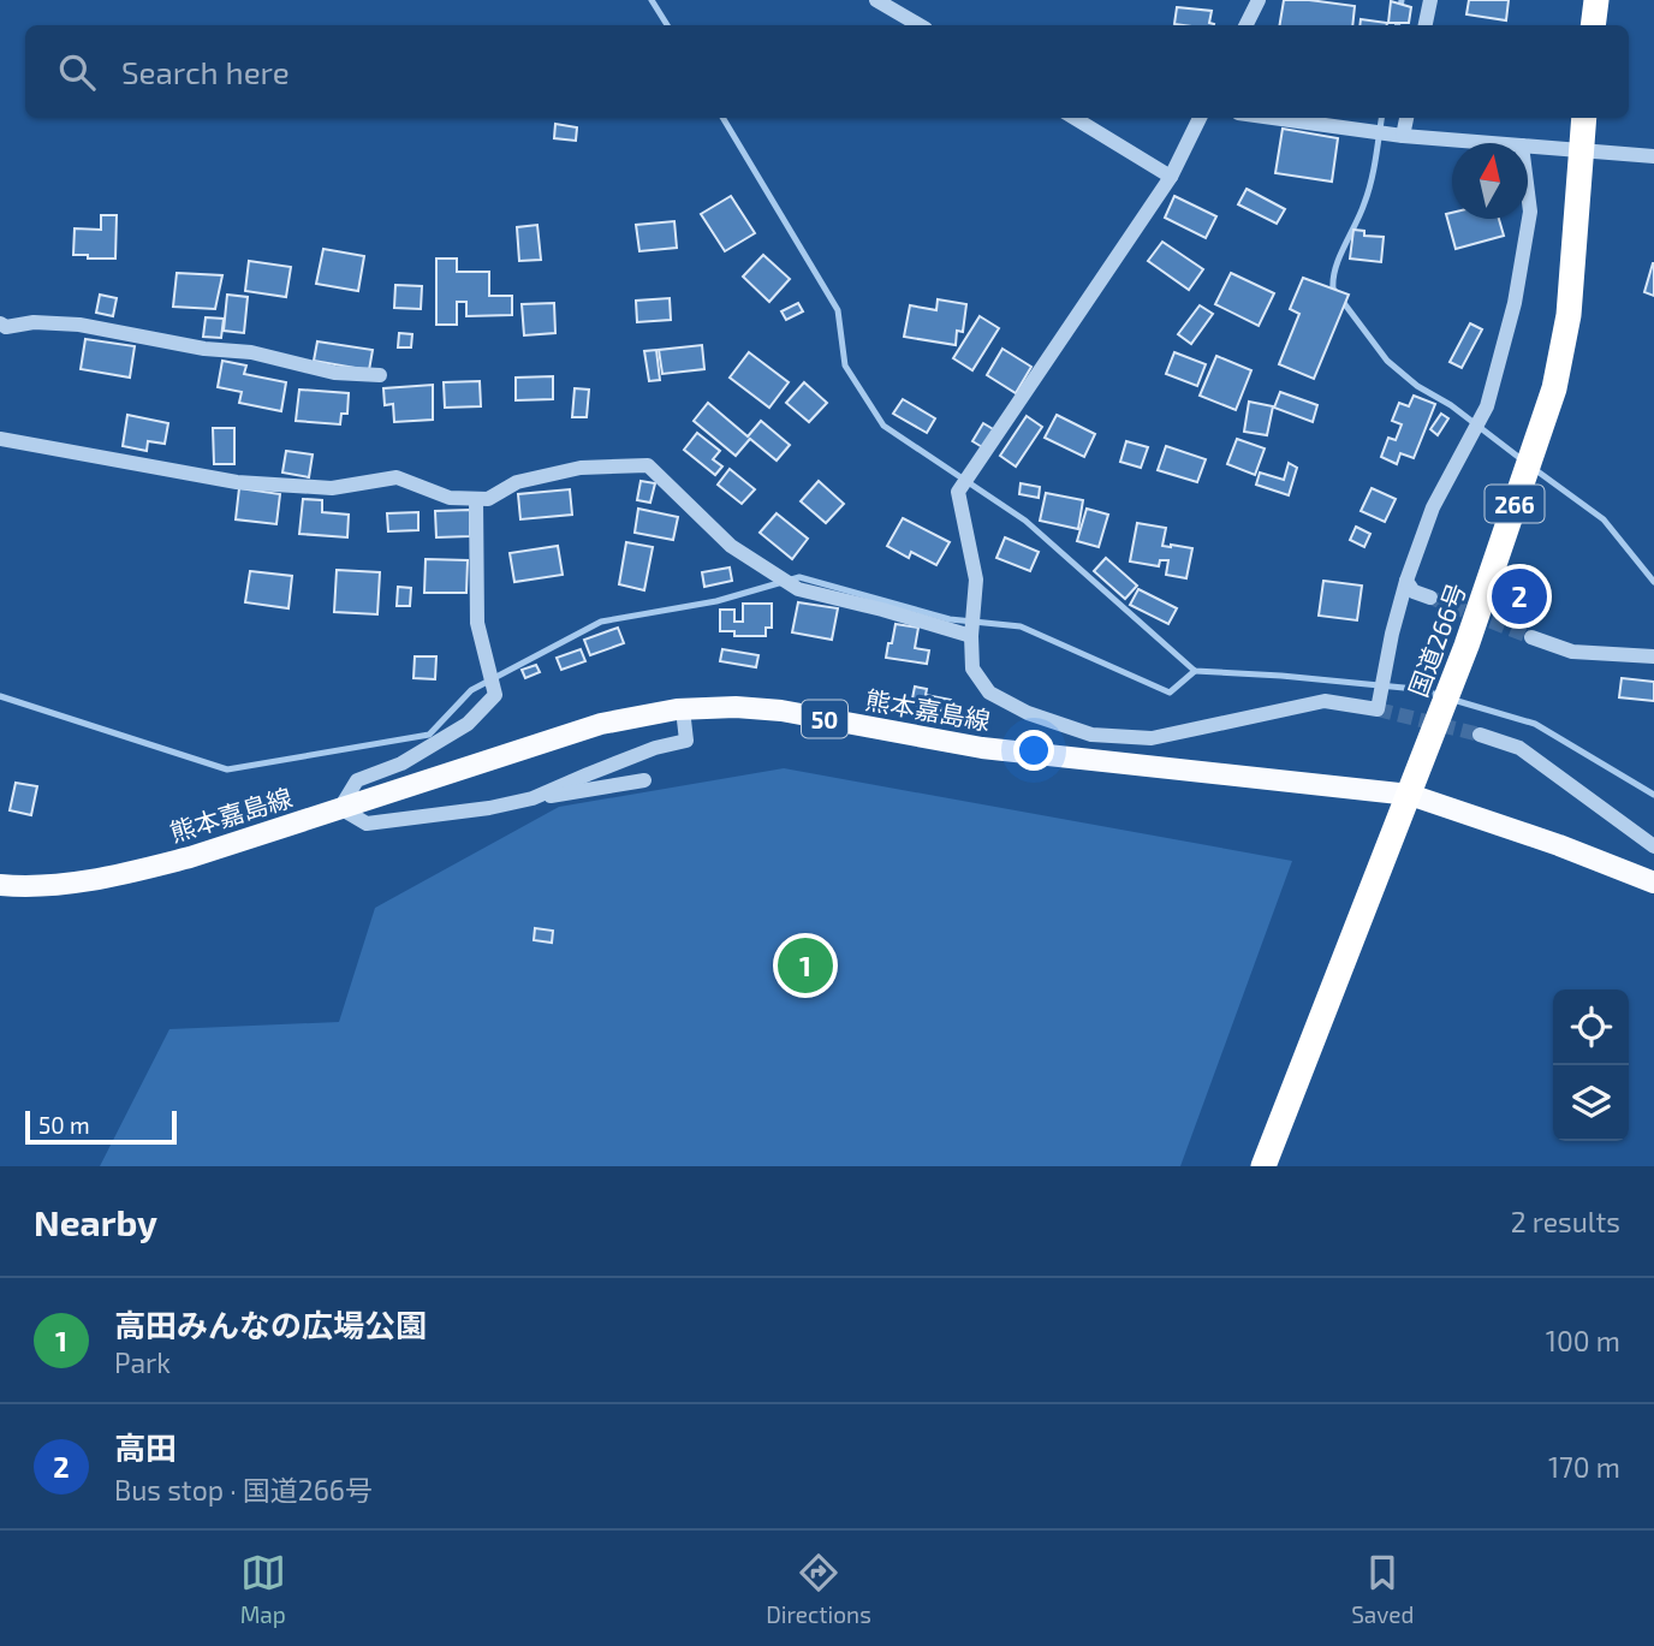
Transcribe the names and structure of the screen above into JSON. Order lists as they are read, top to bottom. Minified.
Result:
{"streets":{"highway":["266","国道266号"],"main road":["熊本嘉島線","50"]},"crossings":[["国道266号","熊本嘉島線"]],"scale_bar":"50 m","north":"top","page":{"search":"Search here","pins":["2","1"],"scale":"50 m","heading":["Nearby","2 results"],"list":[{"mark":"1","name":"高田みんなの広場公園","note":"Park","value":"100 m"},{"mark":"2","name":"高田","note":"Bus stop · 国道266号","value":"170 m"}],"nav":["Map","Directions","Saved"]}}
